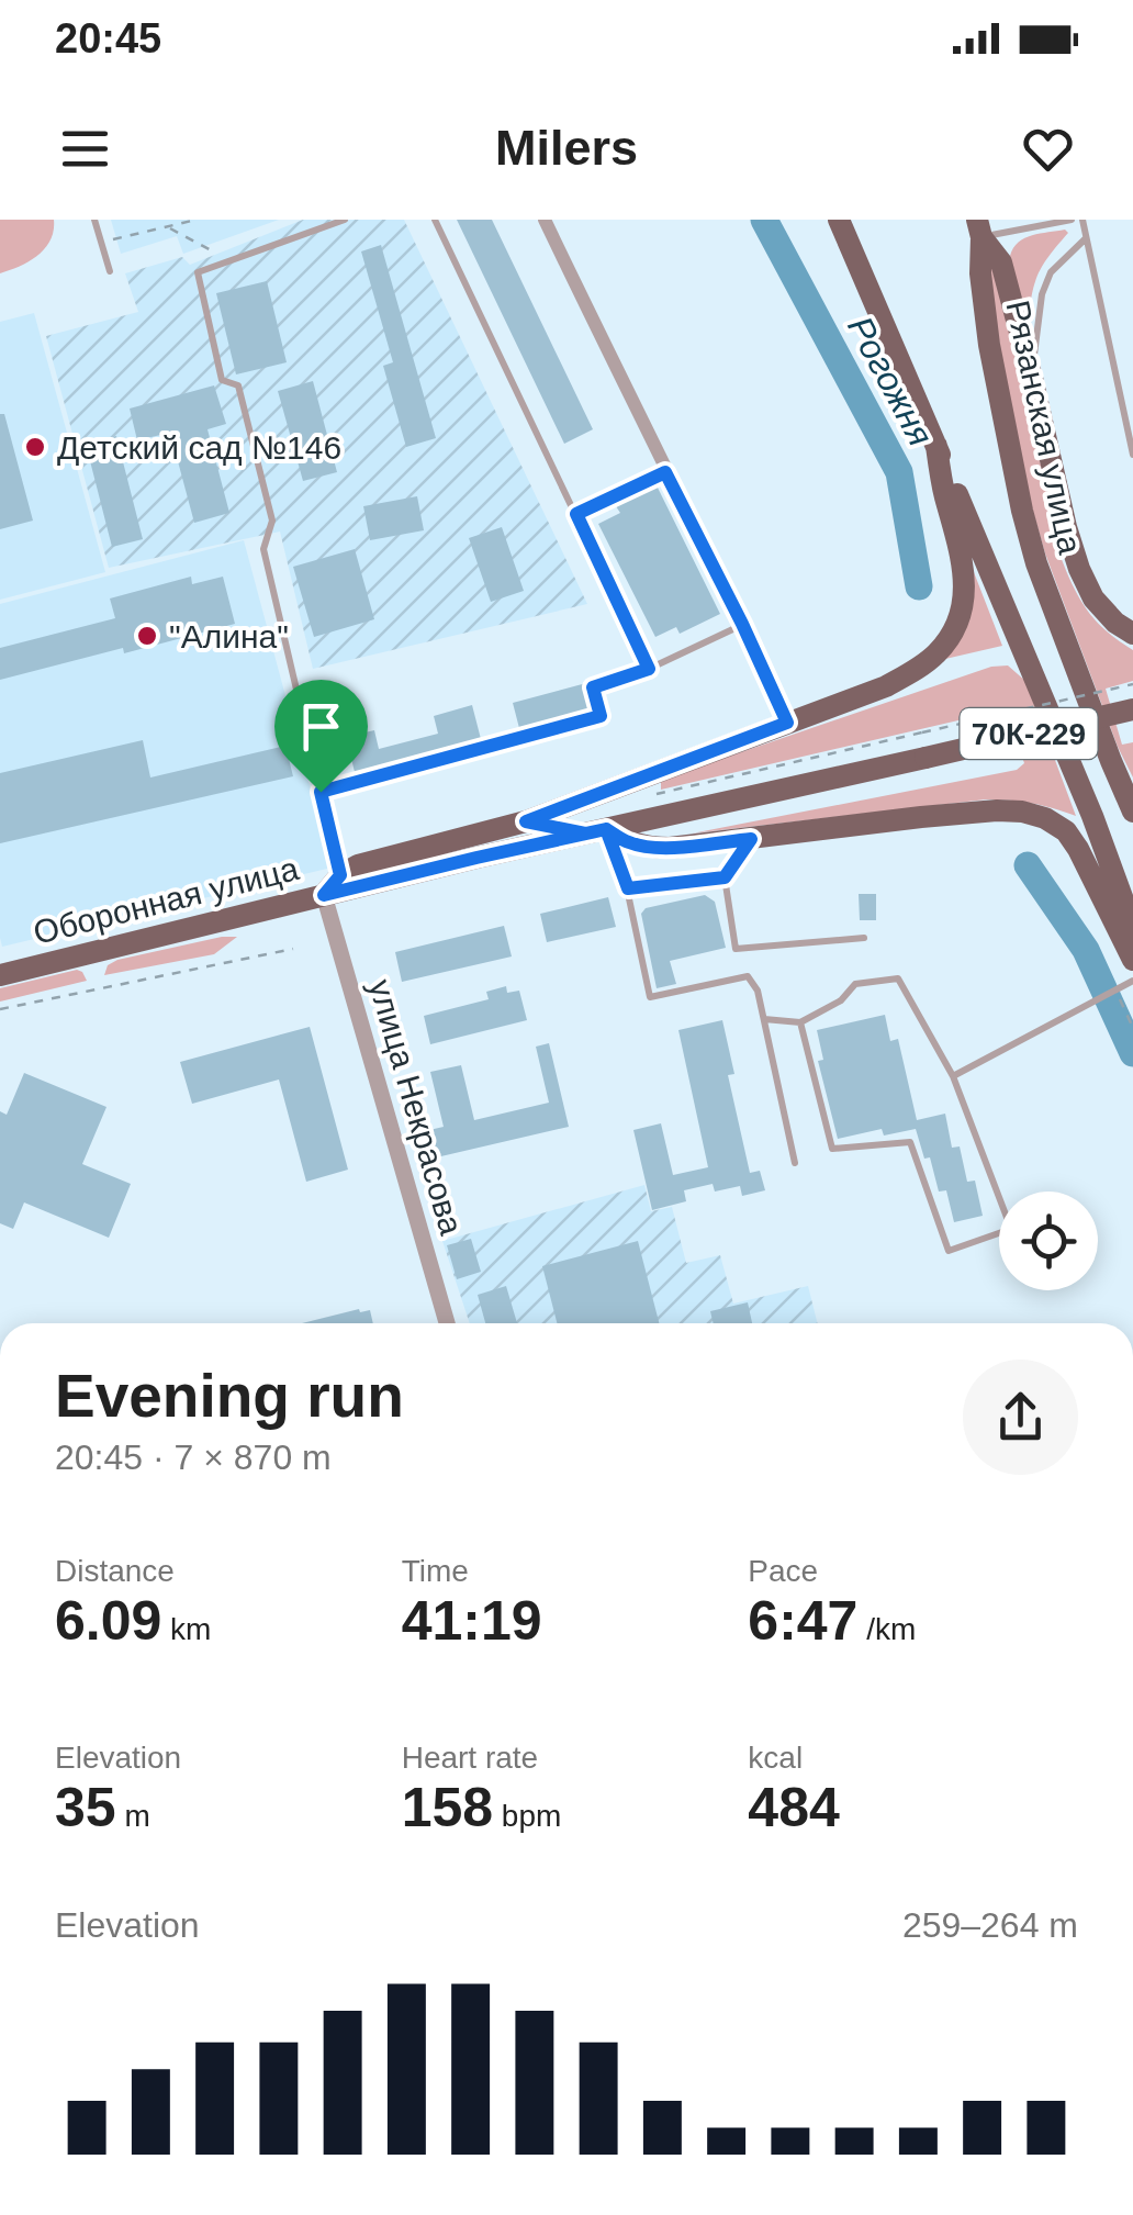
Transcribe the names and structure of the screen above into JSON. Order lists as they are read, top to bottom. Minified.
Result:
{"streets":{"main road":["Рязанская улица","70К-229","Оборонная улица"],"street":["улица Некрасова"]},"crossings":[["Оборонная улица","улица Некрасова"]],"water":["Рогожня"],"places":["Детский сад №146","\"Алина\""],"page":{"status":"20:45","header":"Milers","heading":["Evening run","20:45 · 7 × 870 m"],"stats":[["Distance","6.09 km"],["Time","41:19"],["Pace","6:47 /km"],["Elevation","35 m"],["Heart rate","158 bpm"],["kcal","484"]],"chart":["Elevation","259–264 m"]}}
